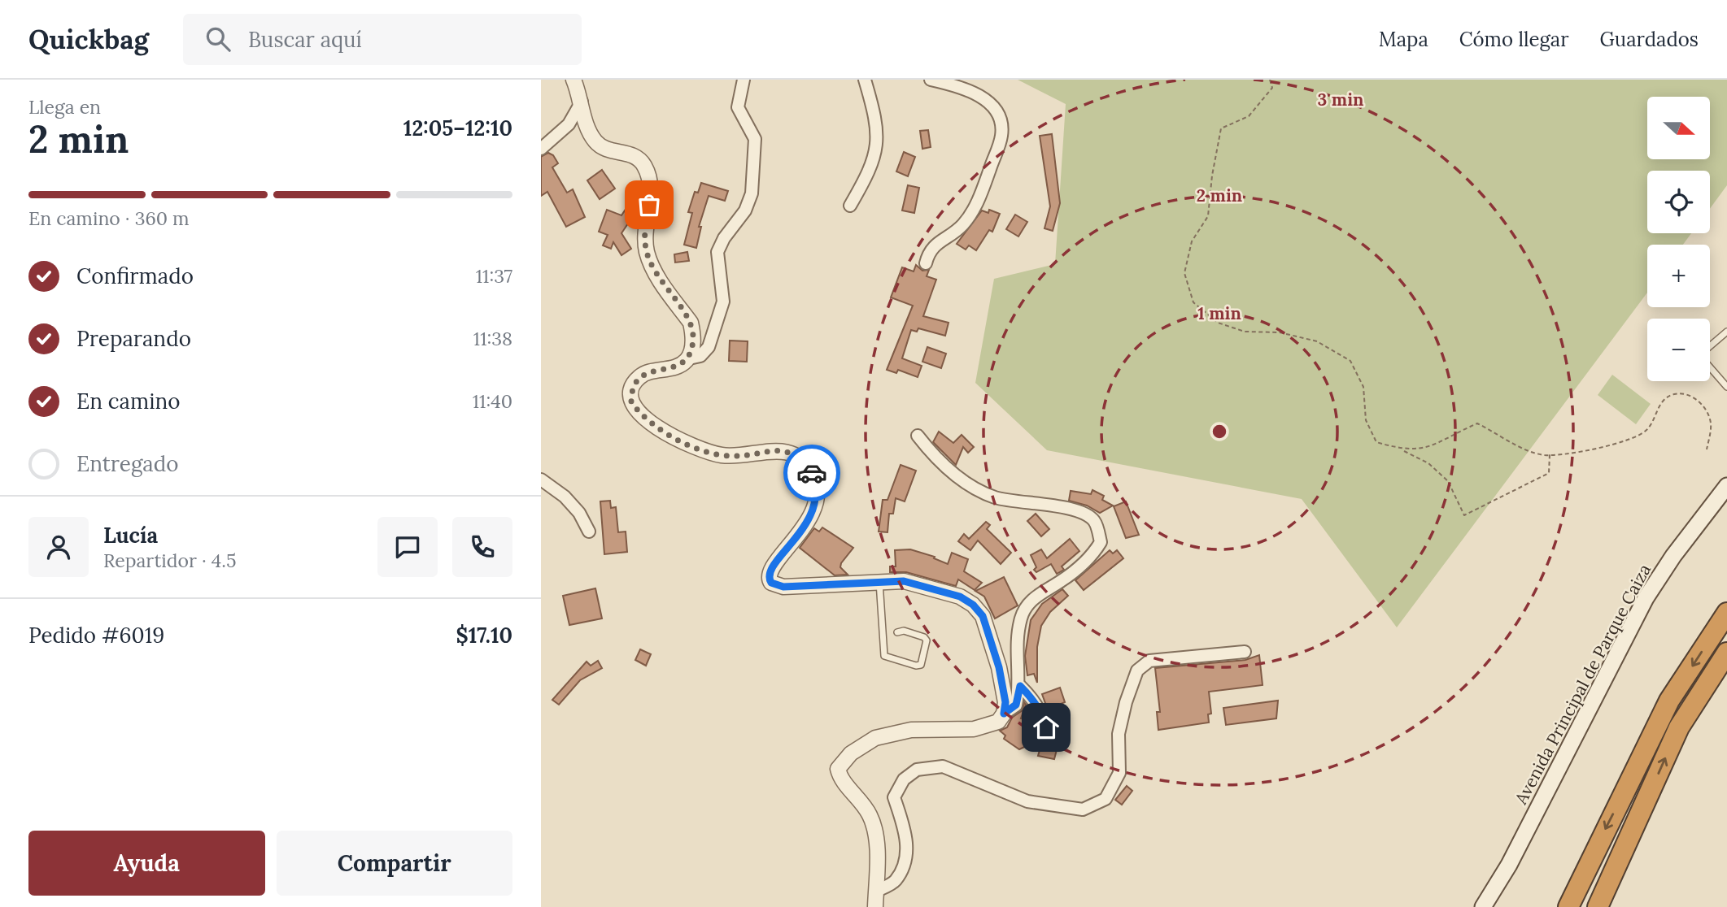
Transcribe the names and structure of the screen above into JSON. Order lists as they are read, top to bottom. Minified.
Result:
{"streets":{"main road":["Avenida Principal de Parque Caiza"]},"north":"right","page":{"header":"Quickbag","search":"Buscar aquí","nav":["Mapa","Cómo llegar","Guardados"],"heading":["2 min","Llega en","12:05–12:10"],"panel":["Lucía","Repartidor · 4.5","Pedido #6019","$17.10"],"map_buttons":["+","−"],"bar":"En camino · 360 m","list":[["Confirmado","11:37"],["Preparando","11:38"],["En camino","11:40"],"Entregado"],"buttons":["Ayuda","Compartir"]},"rings":["3 min","2 min","1 min"]}
